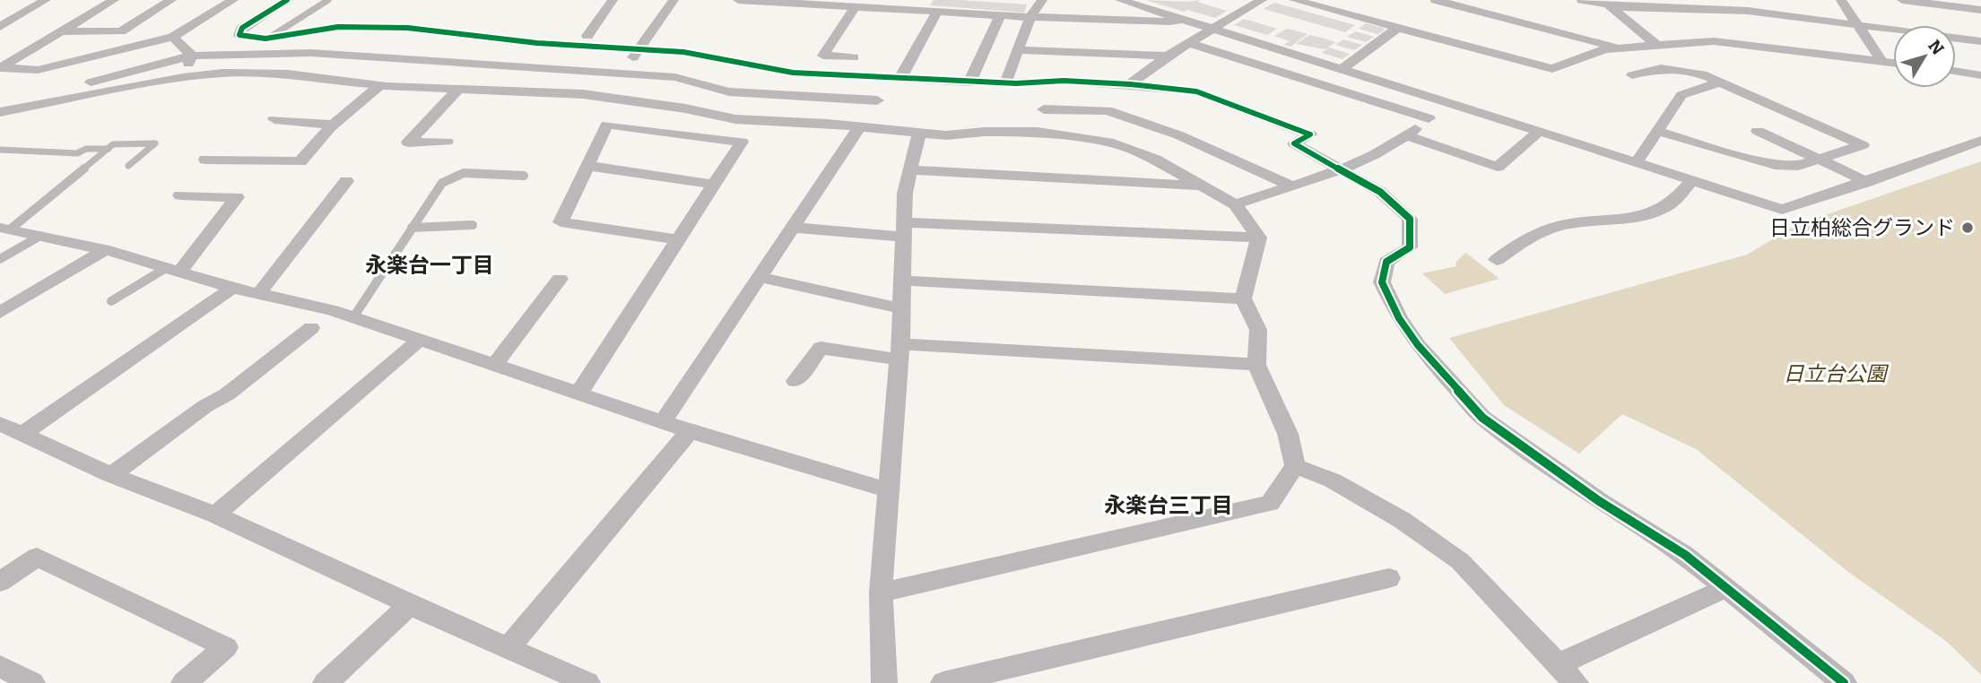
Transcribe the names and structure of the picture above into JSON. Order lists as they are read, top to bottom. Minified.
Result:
{"districts":["永楽台一丁目","永楽台三丁目"],"parks":["日立台公園"],"places":["日立柏総合グランド"],"north":"top right"}
